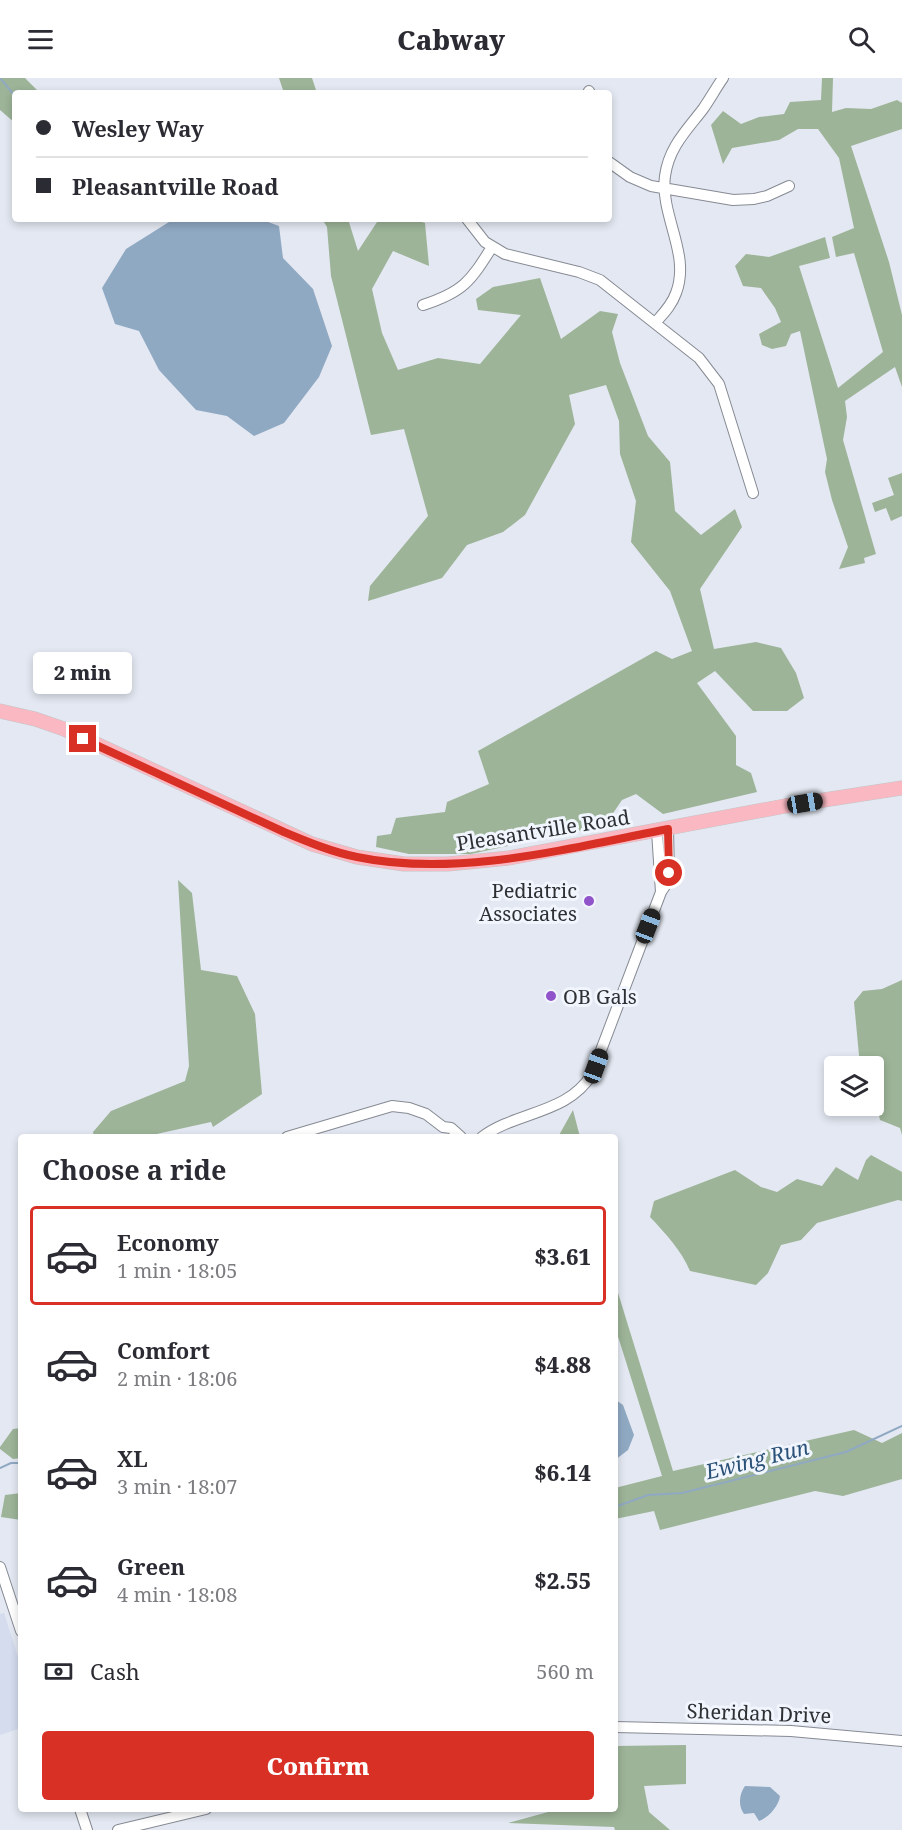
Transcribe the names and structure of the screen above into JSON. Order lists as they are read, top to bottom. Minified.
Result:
{"streets":{"main road":["Pleasantville Road"],"street":["Sheridan Drive"]},"water":["Ewing Run"],"places":["Pediatric Associates","OB Gals"],"page":{"header":"Cabway","banner":["Wesley Way","Pleasantville Road"],"bubble":"2 min","heading":"Choose a ride","list":[{"name":"Economy","note":"1 min · 18:05","value":"$3.61"},{"name":"Comfort","note":"2 min · 18:06","value":"$4.88"},{"name":"XL","note":"3 min · 18:07","value":"$6.14"},{"name":"Green","note":"4 min · 18:08","value":"$2.55"}],"pay":["Cash","560 m"],"buttons":"Confirm"}}
